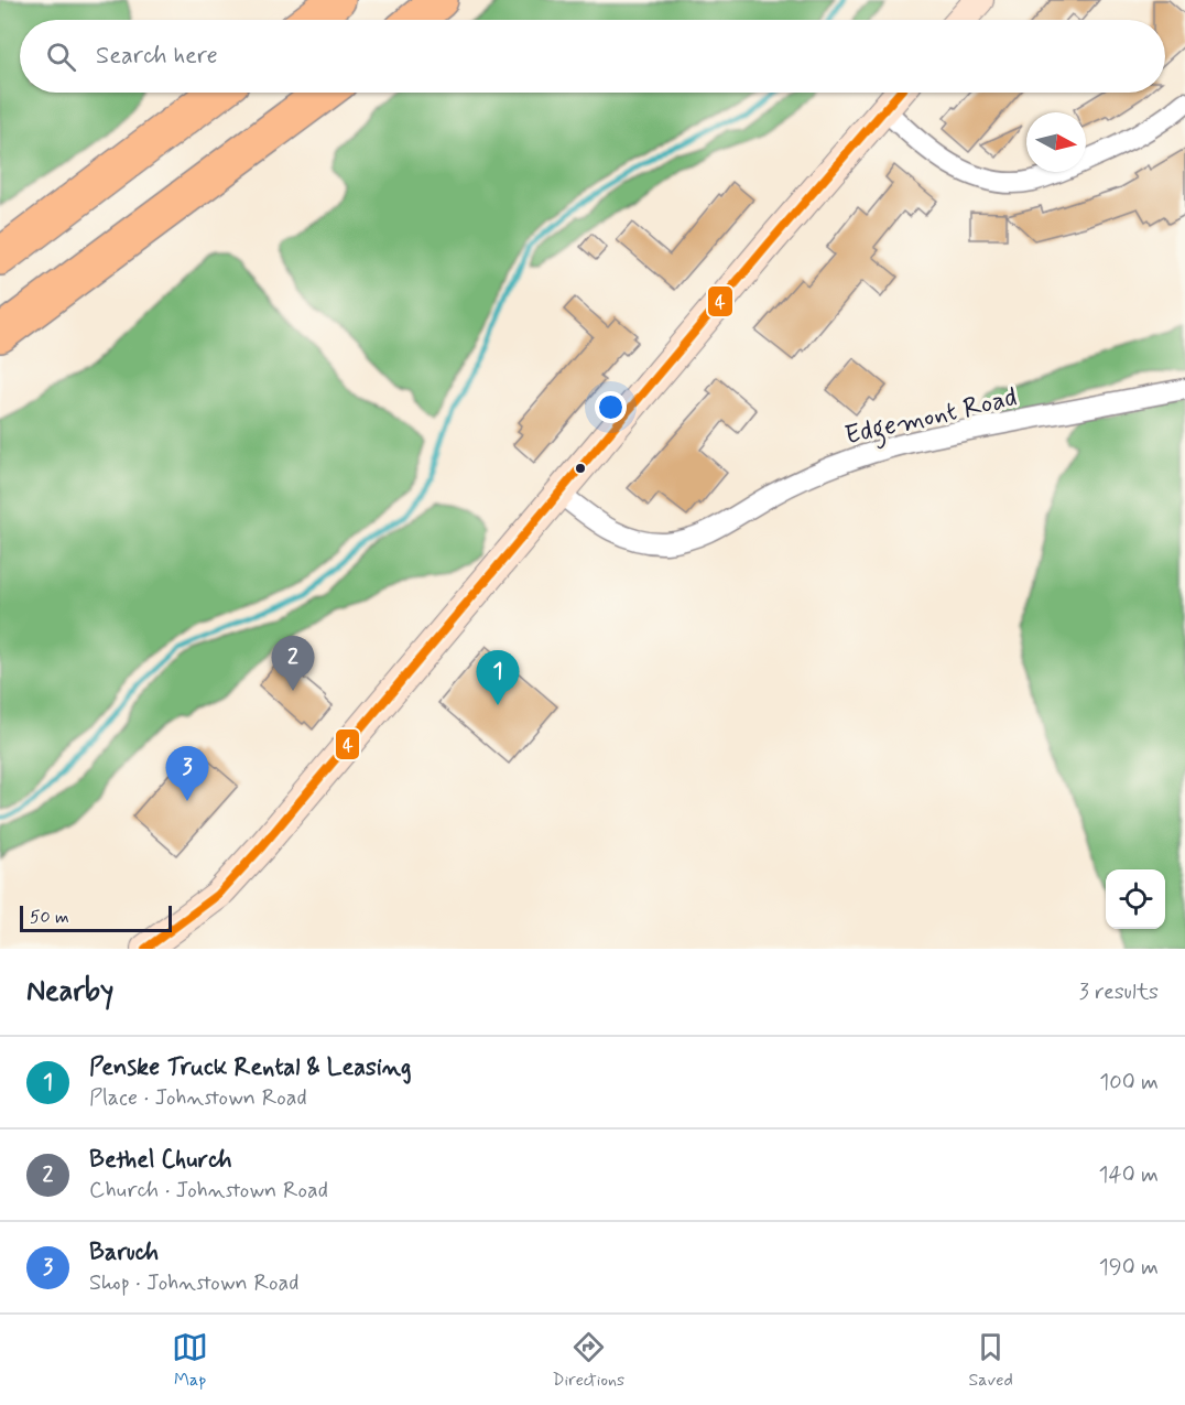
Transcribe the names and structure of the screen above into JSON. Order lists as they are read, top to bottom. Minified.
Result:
{"streets":{"street":["Edgemont Road"]},"lines":["transit line 4"],"scale_bar":"50 m","north":"right","page":{"search":"Search here","pins":["2","1","3"],"scale":"50 m","heading":["Nearby","3 results"],"list":[{"mark":"1","name":"Penske Truck Rental & Leasing","note":"Place · Johnstown Road","value":"100 m"},{"mark":"2","name":"Bethel Church","note":"Church · Johnstown Road","value":"140 m"},{"mark":"3","name":"Baruch","note":"Shop · Johnstown Road","value":"190 m"}],"nav":["Map","Directions","Saved"]}}
